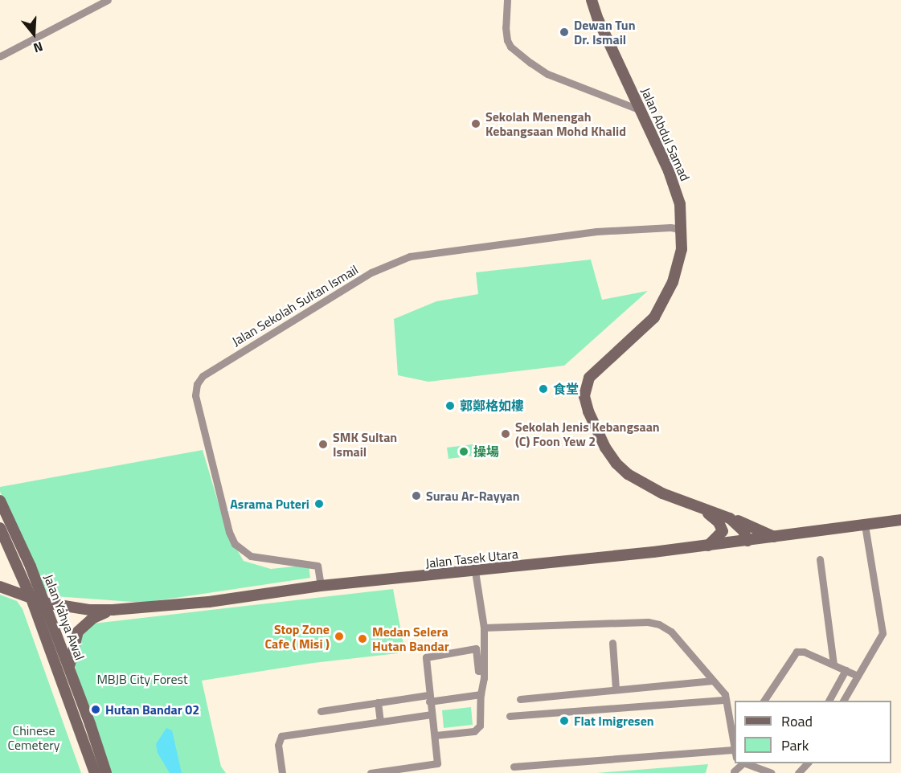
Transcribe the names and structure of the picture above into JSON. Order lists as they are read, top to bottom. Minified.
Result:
{"streets":{"street":["Jalan Abdul Samad","Jalan Sekolah Sultan Ismail","Jalan Tasek Utara","Jalan Yahya Awal"]},"crossings":[["Jalan Abdul Samad","Jalan Sekolah Sultan Ismail"],["Jalan Abdul Samad","Jalan Tasek Utara"],["Jalan Sekolah Sultan Ismail","Jalan Tasek Utara"],["Jalan Tasek Utara","Jalan Yahya Awal"]],"parks":["MBJB City Forest","Chinese Cemetery"],"places":["Dewan Tun Dr. Ismail","Sekolah Menengah Kebangsaan Mohd Khalid","食堂","郭鄭格如樓","Sekolah Jenis Kebangsaan (C) Foon Yew 2","SMK Sultan Ismail","操場","Surau Ar-Rayyan","Asrama Puteri","Stop Zone Cafe ( Misi )","Medan Selera Hutan Bandar","Hutan Bandar 02","Flat Imigresen"],"legend":["Road","Park"],"north":"bottom"}
